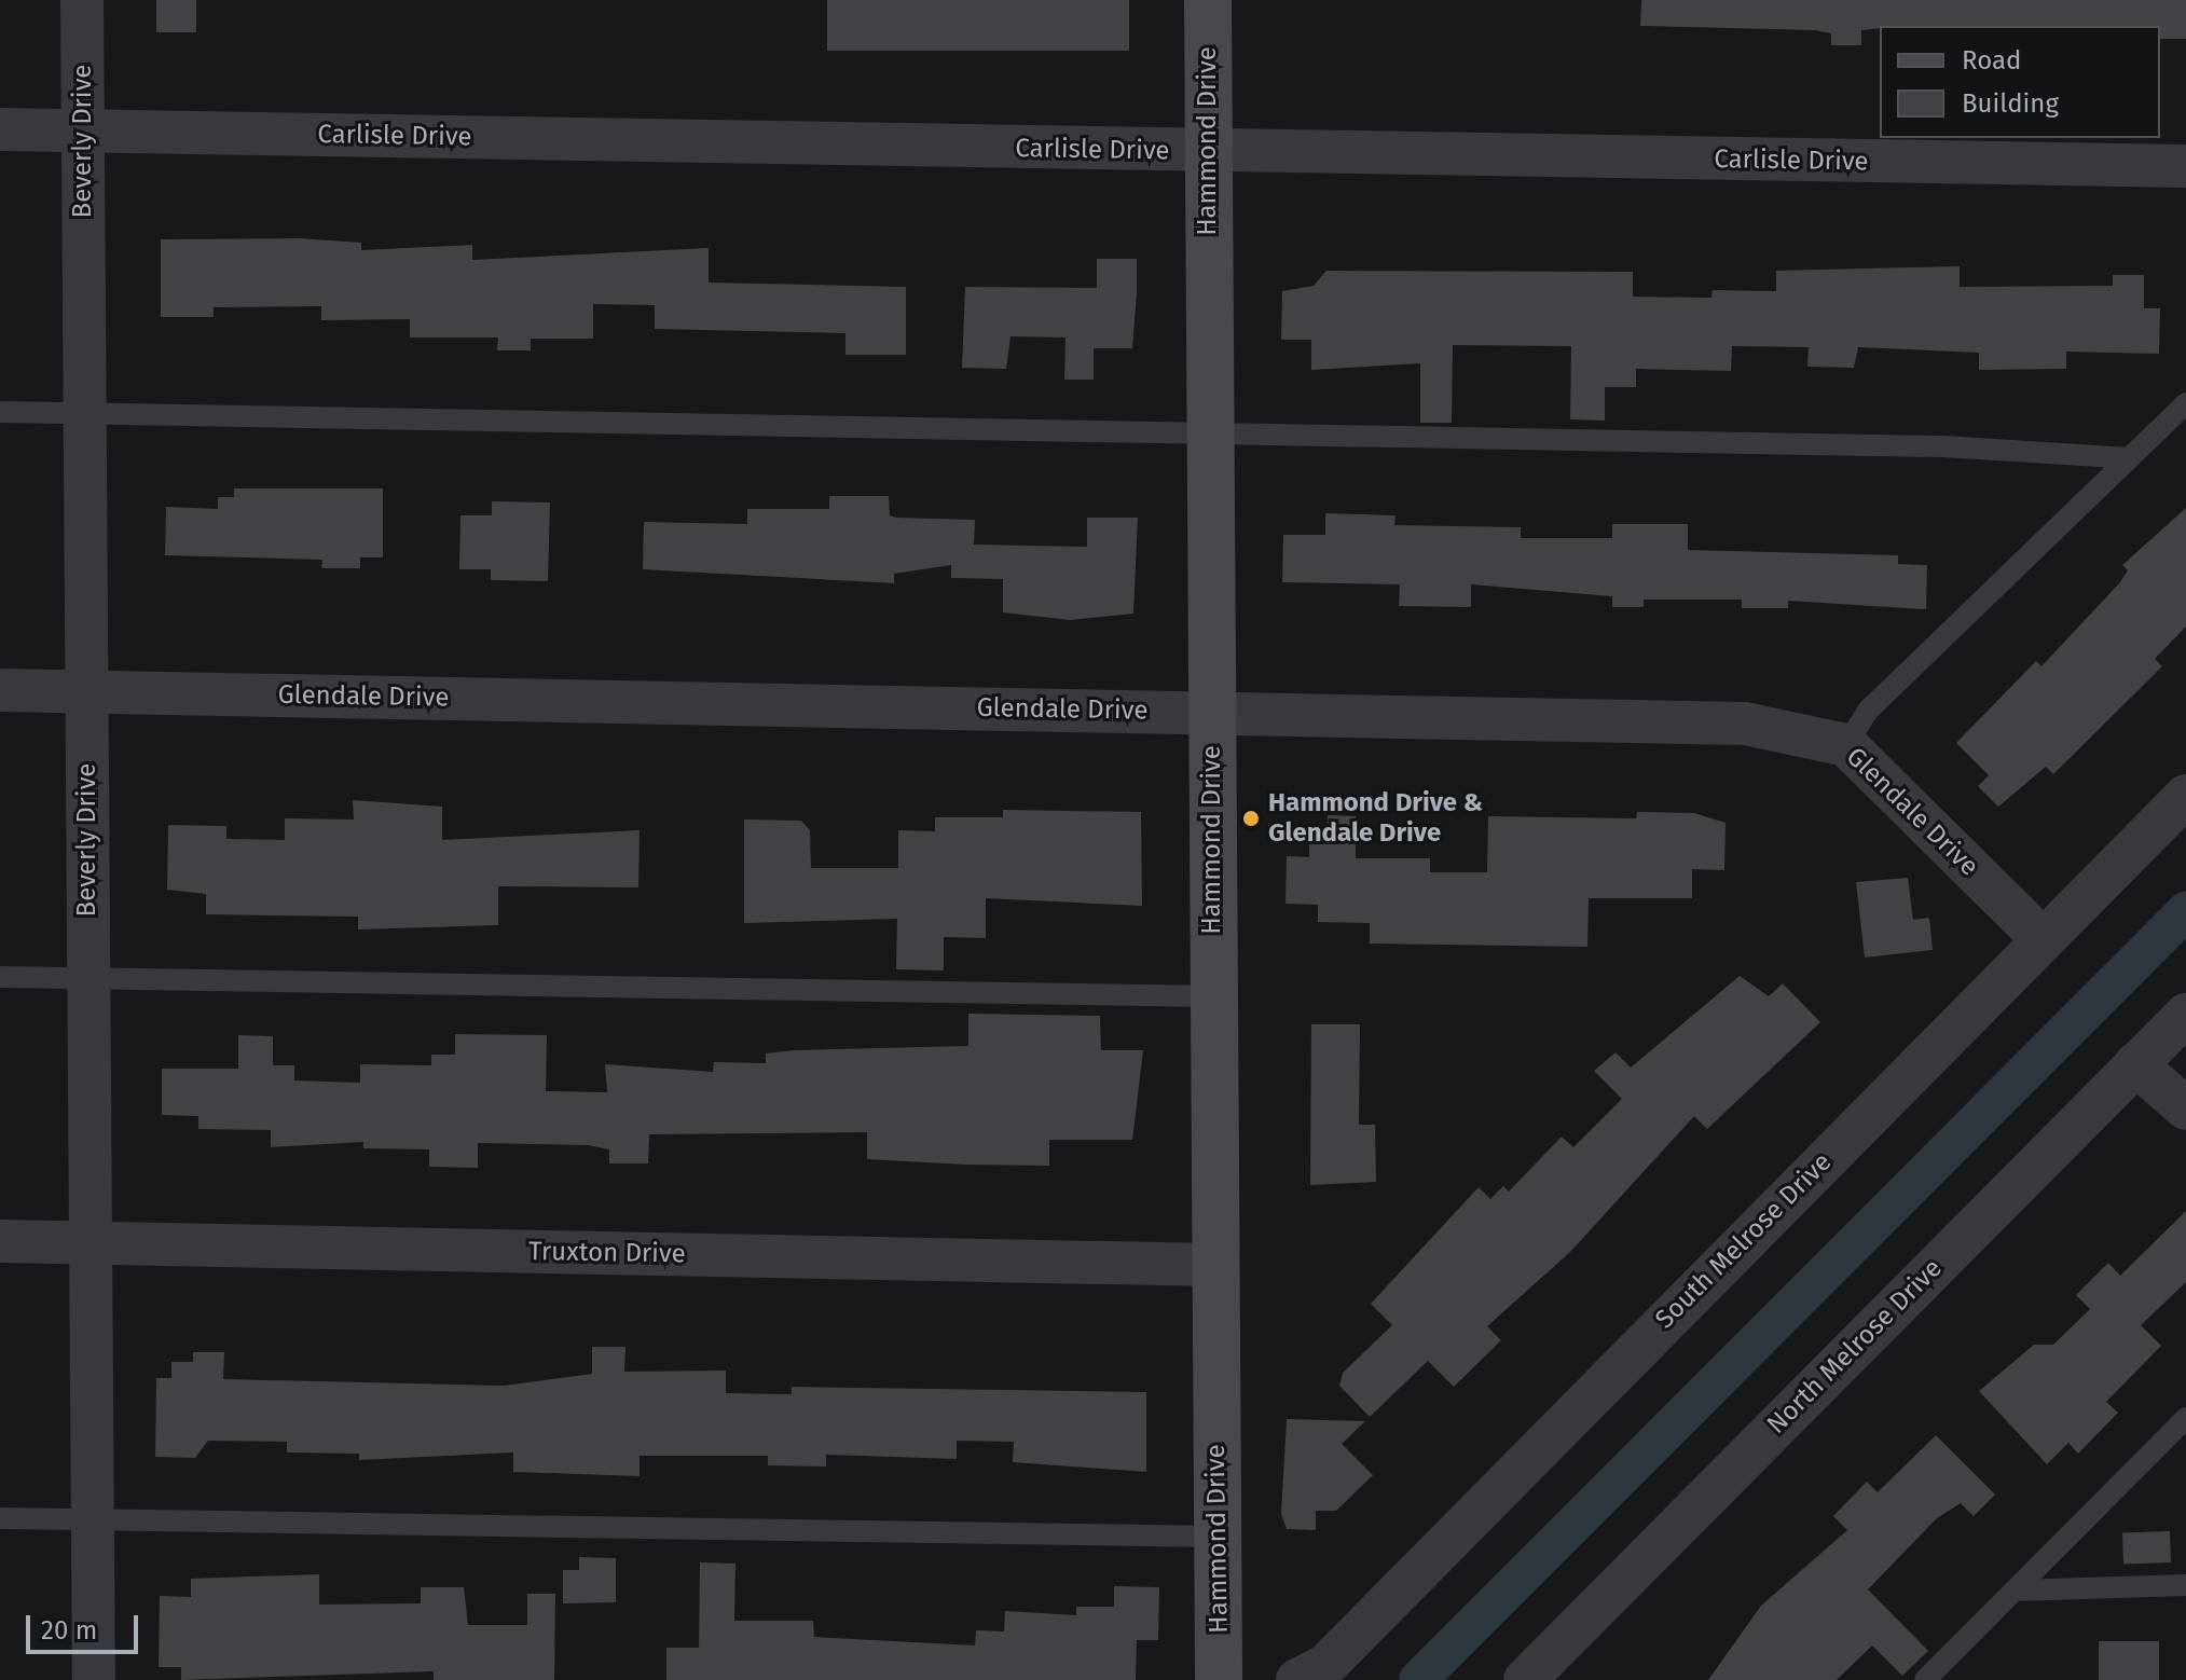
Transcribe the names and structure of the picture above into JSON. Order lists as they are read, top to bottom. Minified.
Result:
{"streets":{"street":["Carlisle Drive","Beverly Drive","Hammond Drive","Glendale Drive","South Melrose Drive","Truxton Drive","North Melrose Drive"]},"crossings":[["Carlisle Drive","Beverly Drive"],["Carlisle Drive","Hammond Drive"],["Beverly Drive","Glendale Drive"],["Beverly Drive","Truxton Drive"],["Hammond Drive","Glendale Drive"],["Hammond Drive","Truxton Drive"],["Glendale Drive","South Melrose Drive"]],"places":["Hammond Drive & Glendale Drive"],"legend":["Road","Building"],"scale_bar":"20 m"}
